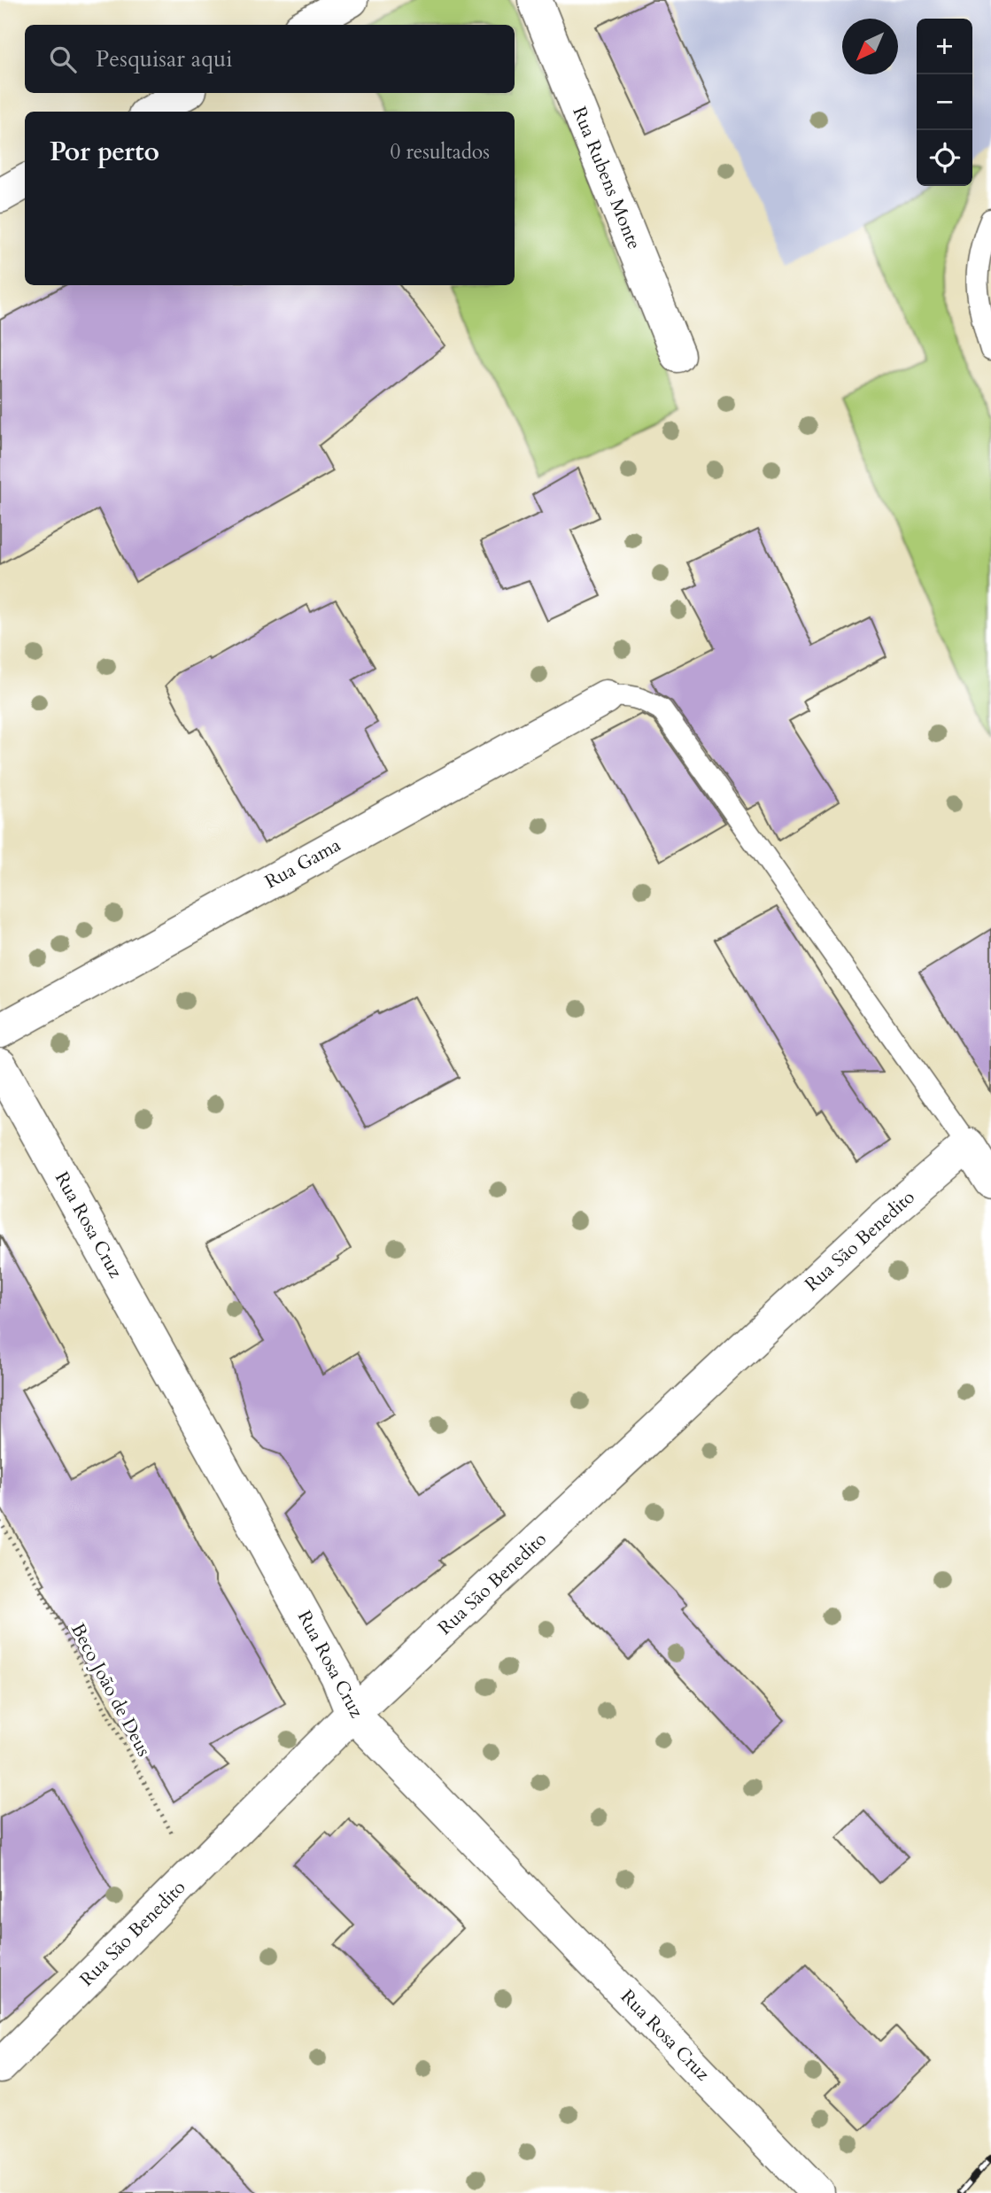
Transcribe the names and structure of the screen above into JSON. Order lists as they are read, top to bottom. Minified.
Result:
{"streets":{"street":["Rua Rubens Monte","Rua Gama","Rua Rosa Cruz","Rua São Benedito"],"path":["Beco João de Deus"]},"crossings":[["Rua Rosa Cruz","Rua São Benedito"],["Rua São Benedito","Beco João de Deus"]],"north":"bottom left","page":{"map_buttons":["+","−"],"search":"Pesquisar aqui","heading":["Por perto","0 resultados"]}}
